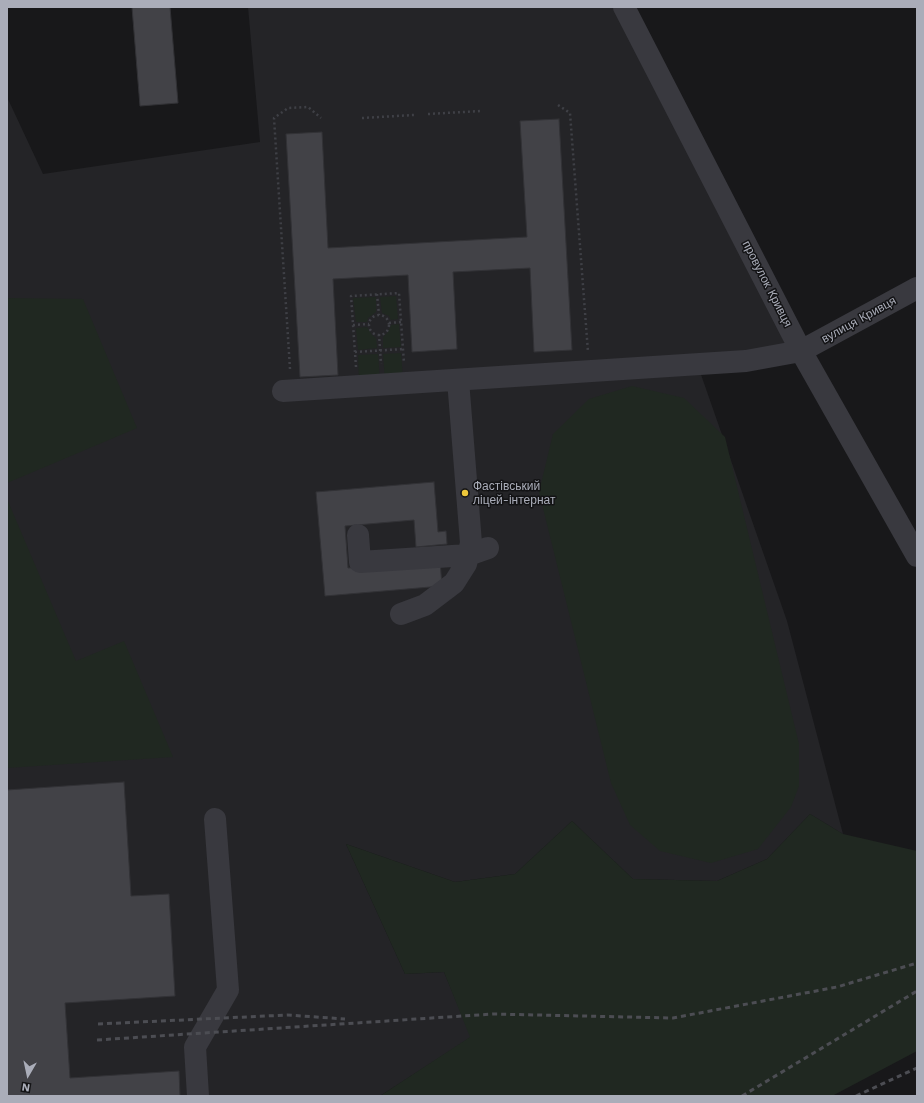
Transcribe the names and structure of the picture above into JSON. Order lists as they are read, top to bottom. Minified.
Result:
{"streets":{"street":["провулок Кривця","вулиця Кривця"]},"crossings":[["провулок Кривця","вулиця Кривця"]],"places":["Фастівський ліцей-інтернат"],"north":"bottom"}
